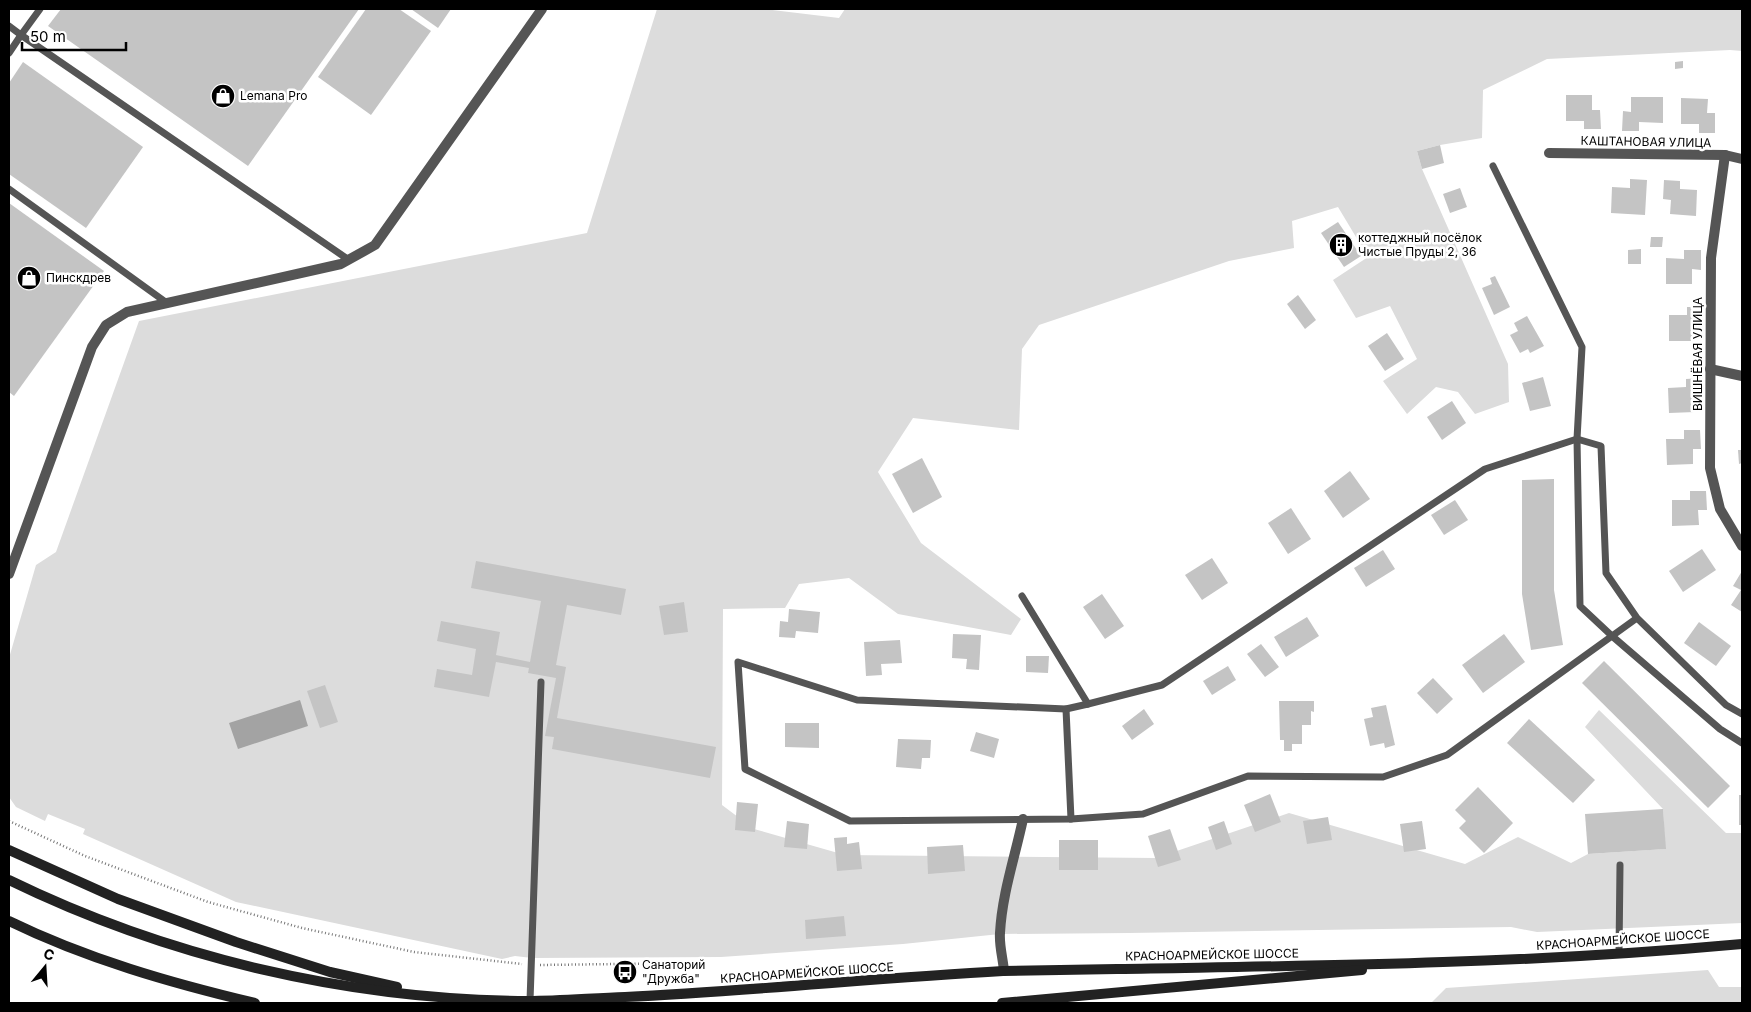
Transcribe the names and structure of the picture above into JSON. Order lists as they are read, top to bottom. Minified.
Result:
{"streets":{"main road":["КРАСНОАРМЕЙСКОЕ ШОССЕ"],"street":["КАШТАНОВАЯ УЛИЦА","ВИШНЁВАЯ УЛИЦА"]},"crossings":[["КАШТАНОВАЯ УЛИЦА","ВИШНЁВАЯ УЛИЦА"]],"places":{"shop":["Lemana Pro","Пинскдрев"],"building":["коттеджный посёлок Чистые Пруды 2, 36"],"bus stop":["Санаторий \"Дружба\""]},"scale_bar":"50 m","north":"top"}
